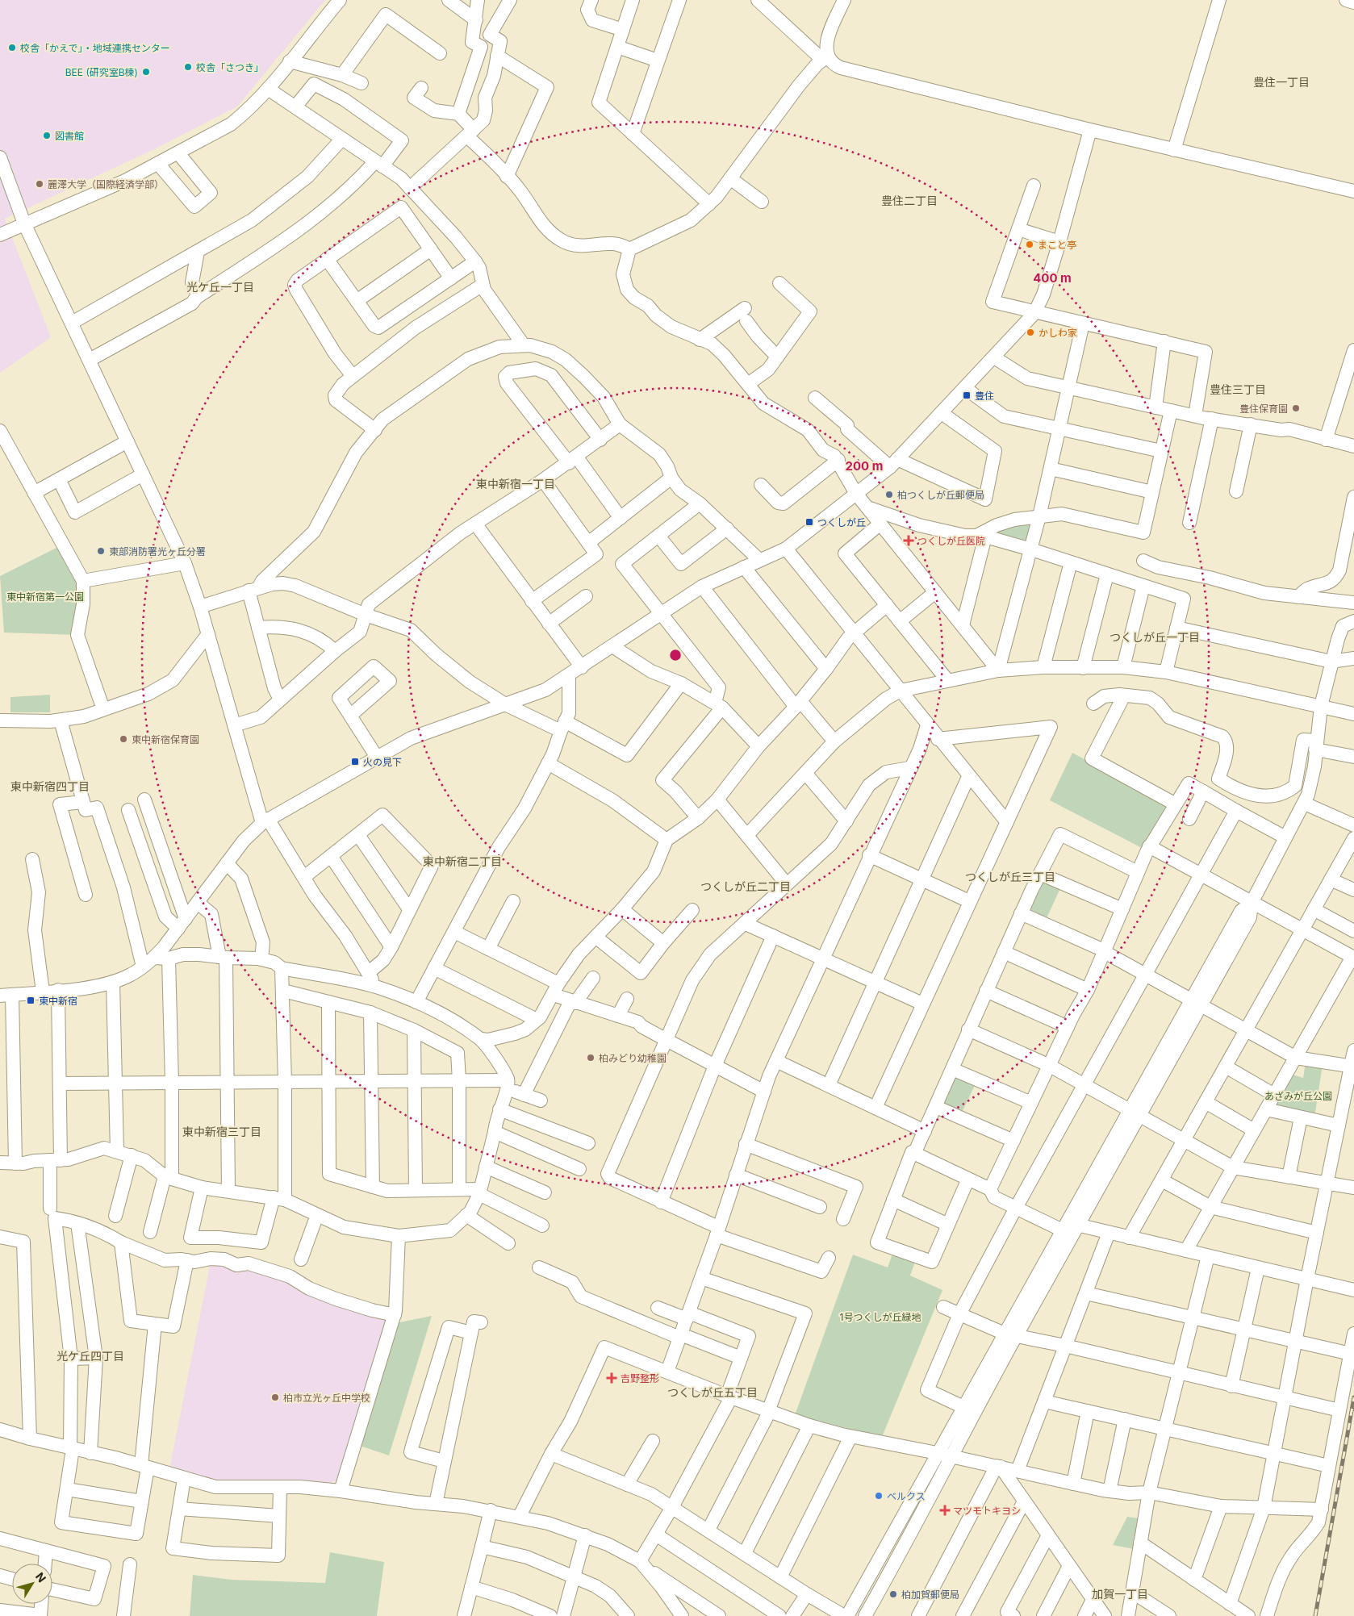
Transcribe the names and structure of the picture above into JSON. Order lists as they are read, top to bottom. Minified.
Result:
{"districts":["豊住一丁目","豊住二丁目","光ケ丘一丁目","豊住三丁目","東中新宿一丁目","つくしが丘一丁目","東中新宿四丁目","東中新宿二丁目","つくしが丘三丁目","つくしが丘二丁目","東中新宿三丁目","光ケ丘四丁目","つくしが丘五丁目","加賀一丁目"],"parks":["東中新宿第一公園","あざみが丘公園","1号つくしが丘緑地"],"places":{"other":["校舎「かえで」・地域連携センター","校舎「さつき」","BEE (研究室B棟)","図書館","麗澤大学（国際経済学部）","まこと亭","かしわ家","豊住保育園","柏つくしが丘郵便局","東部消防署光ヶ丘分署","東中新宿保育園","柏みどり幼稚園","柏市立光ヶ丘中学校","ベルクス","柏加賀郵便局"],"transit":["豊住","つくしが丘","火の見下","東中新宿"],"health":["つくしが丘医院","吉野整形","マツモトキヨシ"]},"north":"top right","rings":["400 m","200 m"]}
